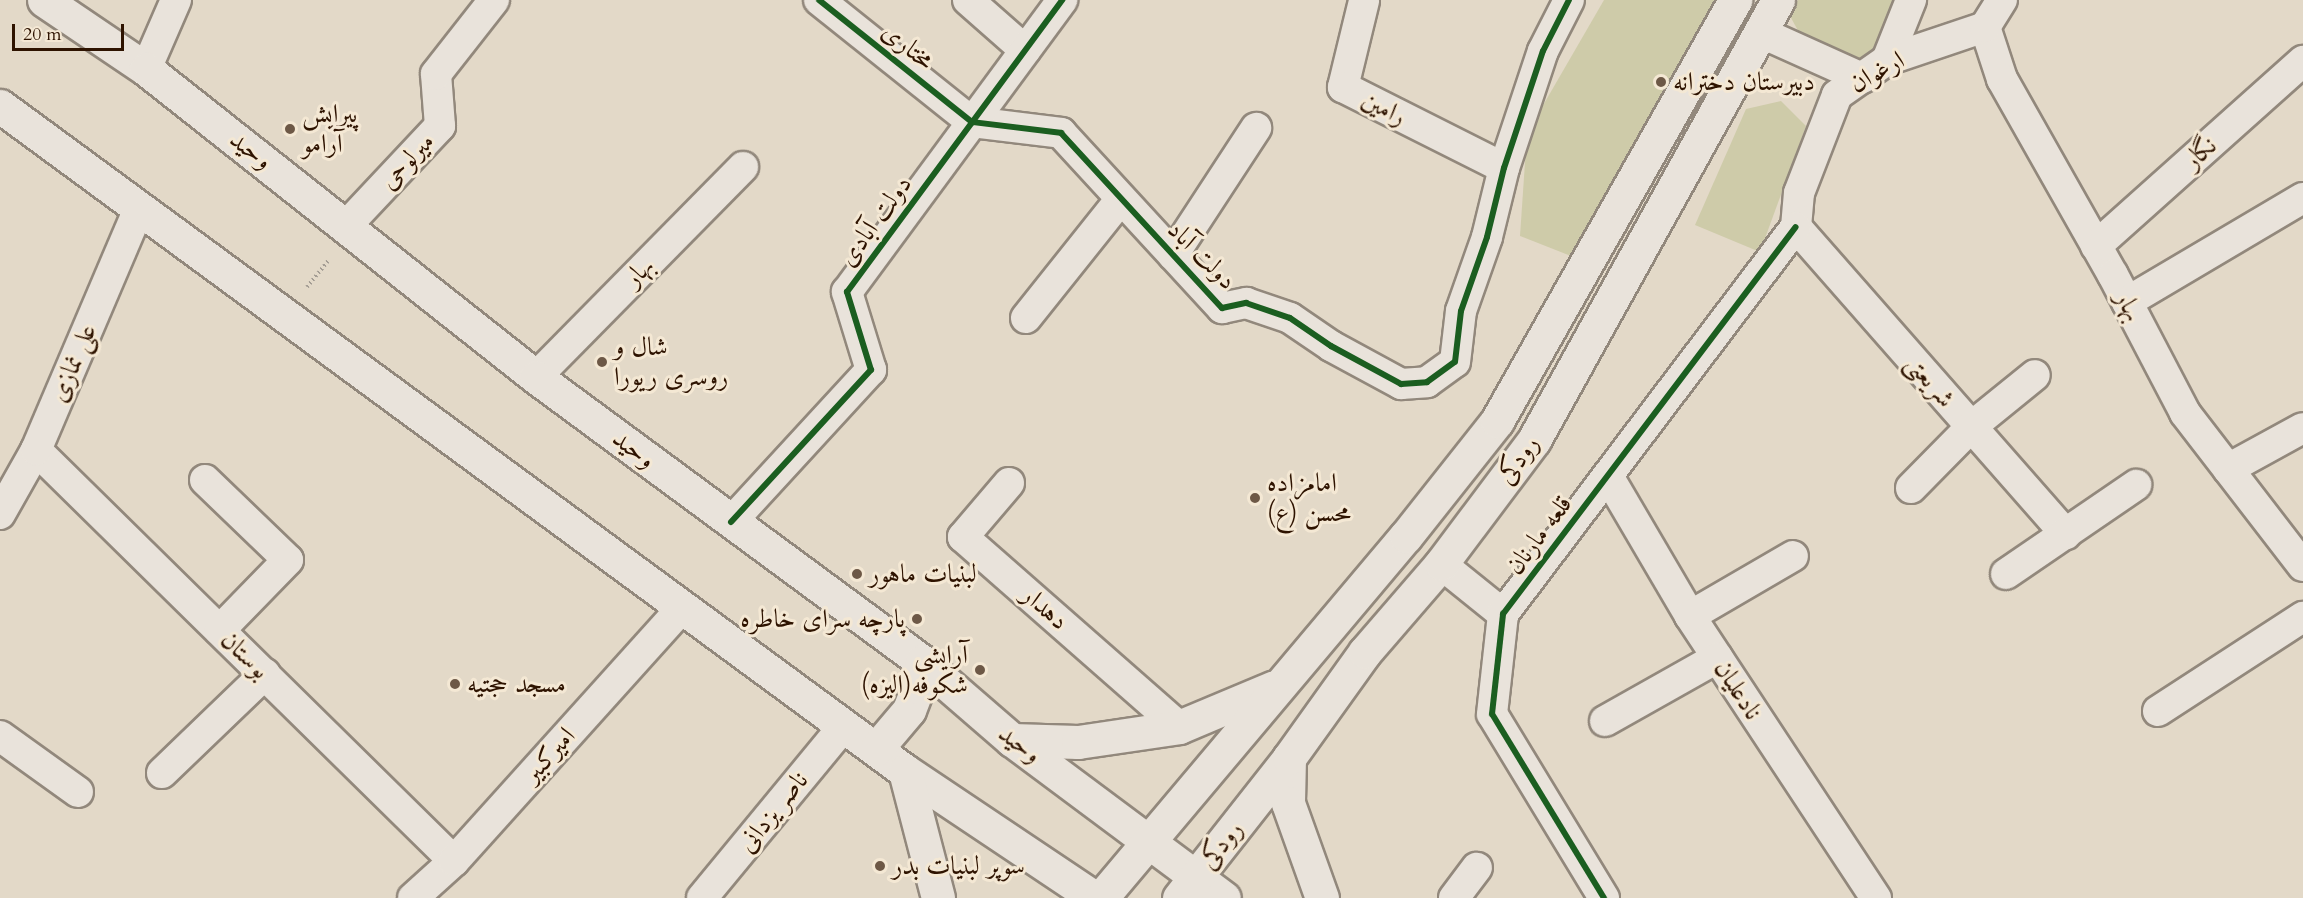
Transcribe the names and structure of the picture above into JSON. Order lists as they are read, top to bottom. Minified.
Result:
{"streets":{"main road":["وحید","رودکی"],"street":["مختاری","ارغوان","رامین","نگار","میرلوحی","دولت آبادی","دولت آباد","بهار","علی نمازی","شریعتی","قلعه مارنان","دهدار","بوستان","نادعلیان","امیرکبیر","ناصر یزدانی"]},"crossings":[["مختاری","دولت آبادی"],["مختاری","دولت آباد"],["ارغوان","بهار"],["ارغوان","شریعتی"],["ارغوان","قلعه مارنان"],["رامین","دولت آباد"],["وحید","میرلوحی"],["وحید","دولت آبادی"],["وحید","بهار"],["وحید","رودکی"],["نگار","بهار"],["دولت آبادی","دولت آباد"],["علی نمازی","بوستان"],["شریعتی","قلعه مارنان"],["قلعه مارنان","نادعلیان"],["بوستان","امیرکبیر"]],"places":["دبیرستان دخترانه","پیرایش آرامو","شال و روسری ریورا","امامزاده محسن (ع)","لبنیات ماهور","پارچه سرای خاطره","آرایشی شکوفه(الیزه)","مسجد حجتیه","سوپر لبنیات بدر"],"scale_bar":"20 m"}
